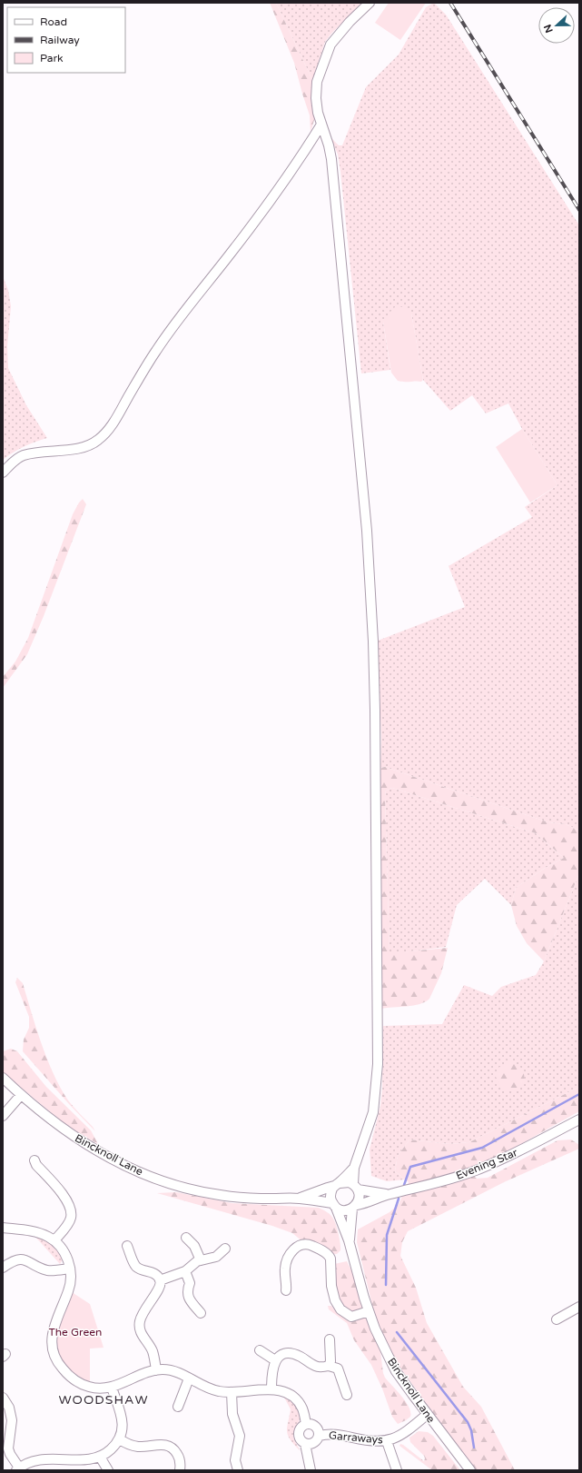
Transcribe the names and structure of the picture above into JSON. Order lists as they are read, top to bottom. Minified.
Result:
{"streets":{"street":["Bincknoll Lane","Evening Star","Garraways"]},"crossings":[["Bincknoll Lane","Evening Star"],["Bincknoll Lane","Garraways"]],"districts":["WOODSHAW"],"parks":["The Green"],"legend":["Road","Railway","Park"],"north":"left"}
